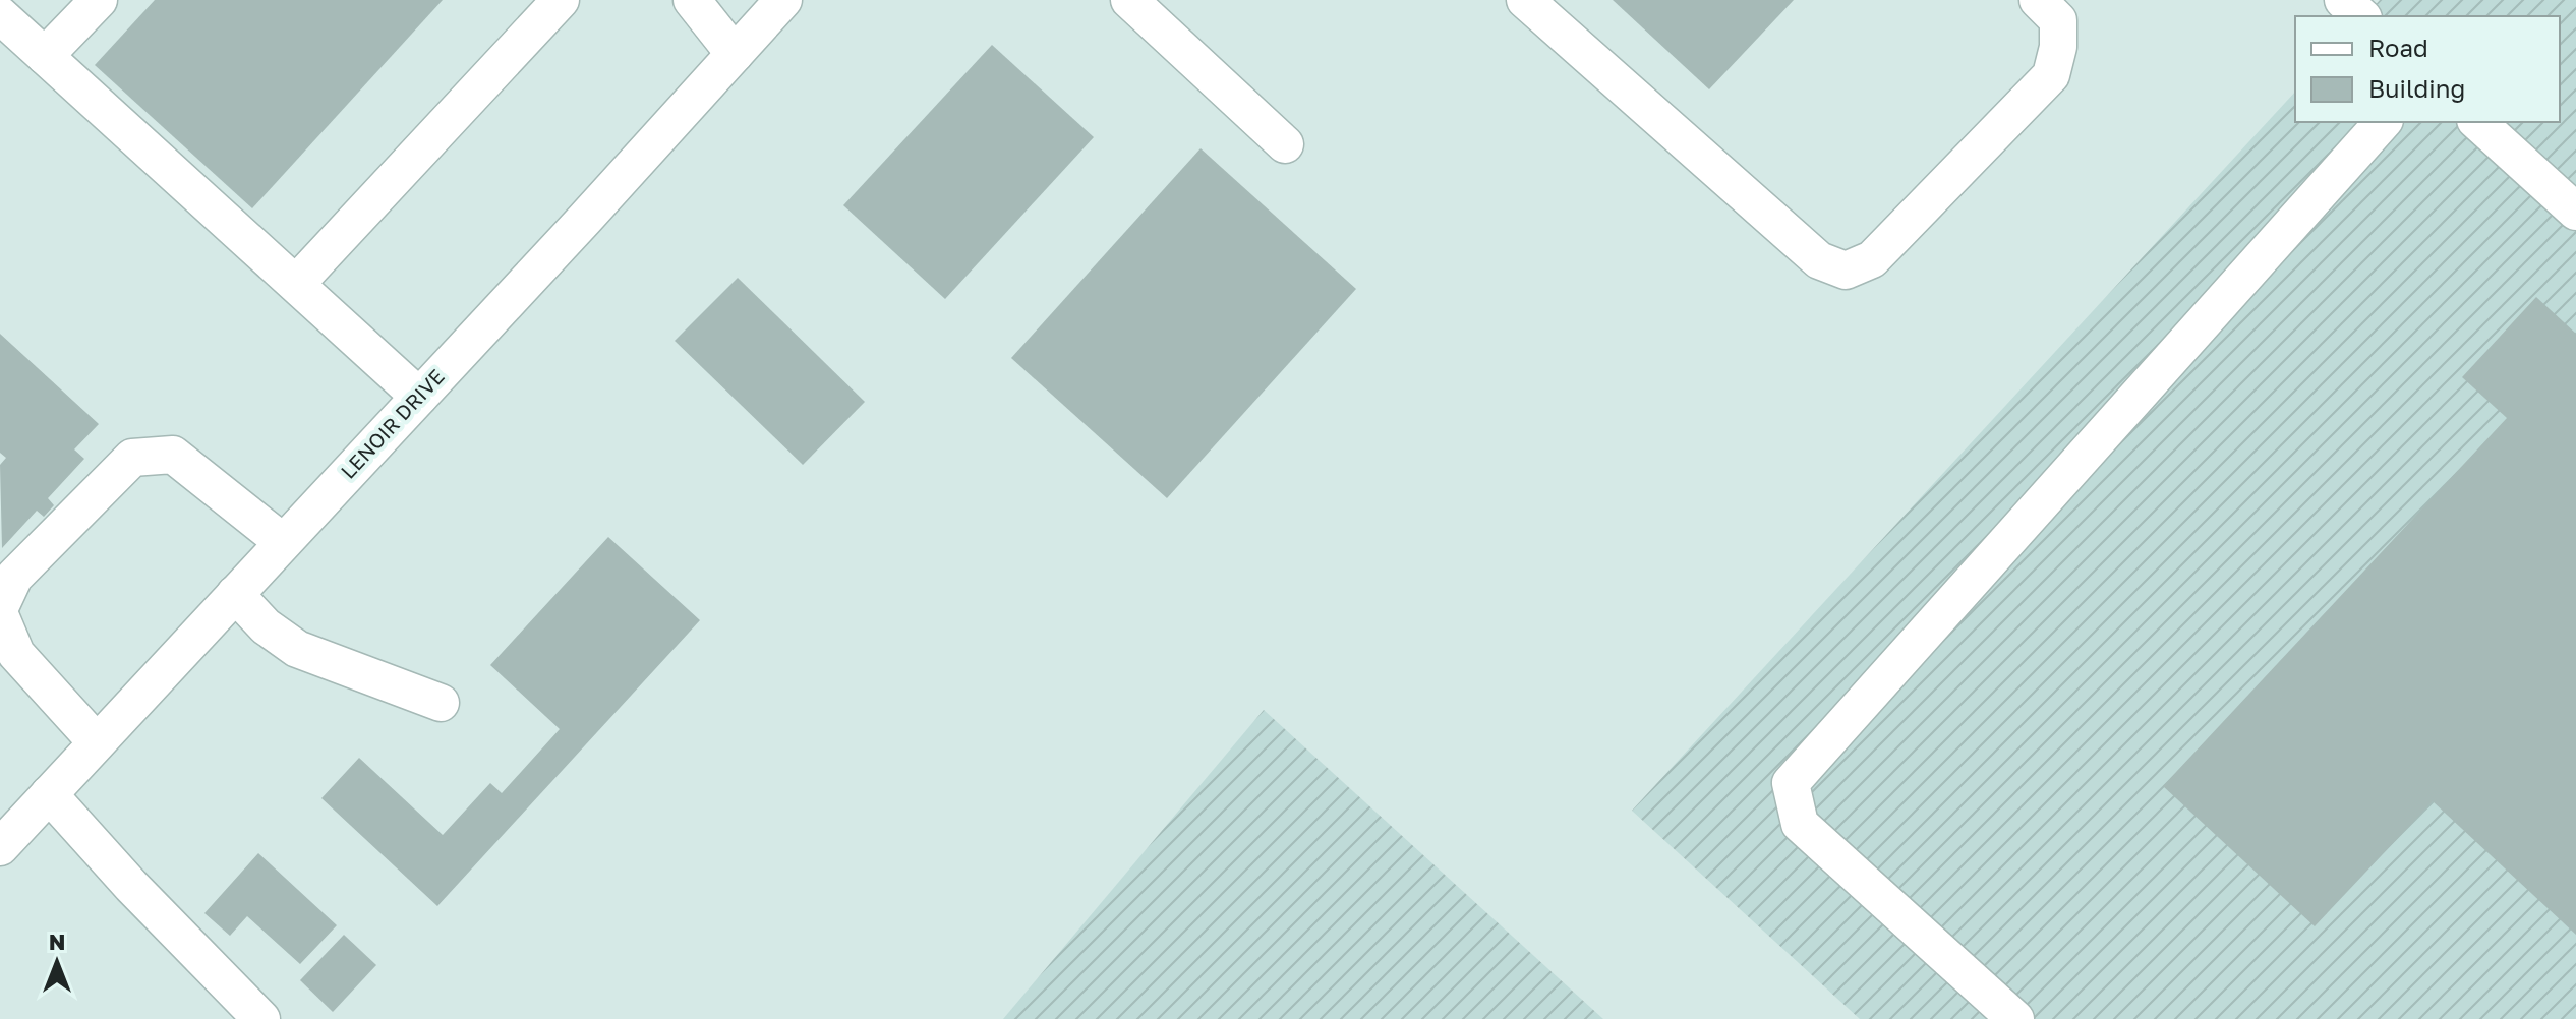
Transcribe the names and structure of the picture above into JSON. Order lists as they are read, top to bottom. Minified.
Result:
{"streets":{"street":["LENOIR DRIVE"]},"legend":["Road","Building"],"north":"top"}
